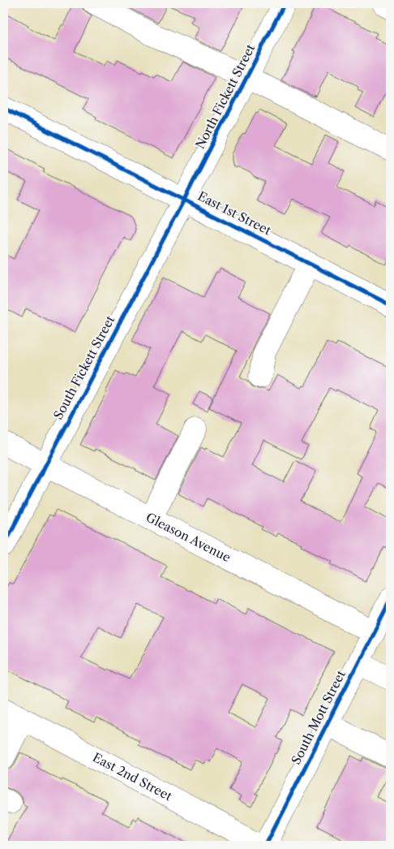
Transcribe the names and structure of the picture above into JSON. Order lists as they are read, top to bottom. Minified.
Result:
{"streets":{"street":["North Fickett Street","East 1st Street","South Fickett Street","Gleason Avenue","South Mott Street","East 2nd Street"]},"crossings":[["North Fickett Street","East 1st Street"],["North Fickett Street","South Fickett Street"],["East 1st Street","South Fickett Street"],["South Fickett Street","Gleason Avenue"],["Gleason Avenue","South Mott Street"]]}
